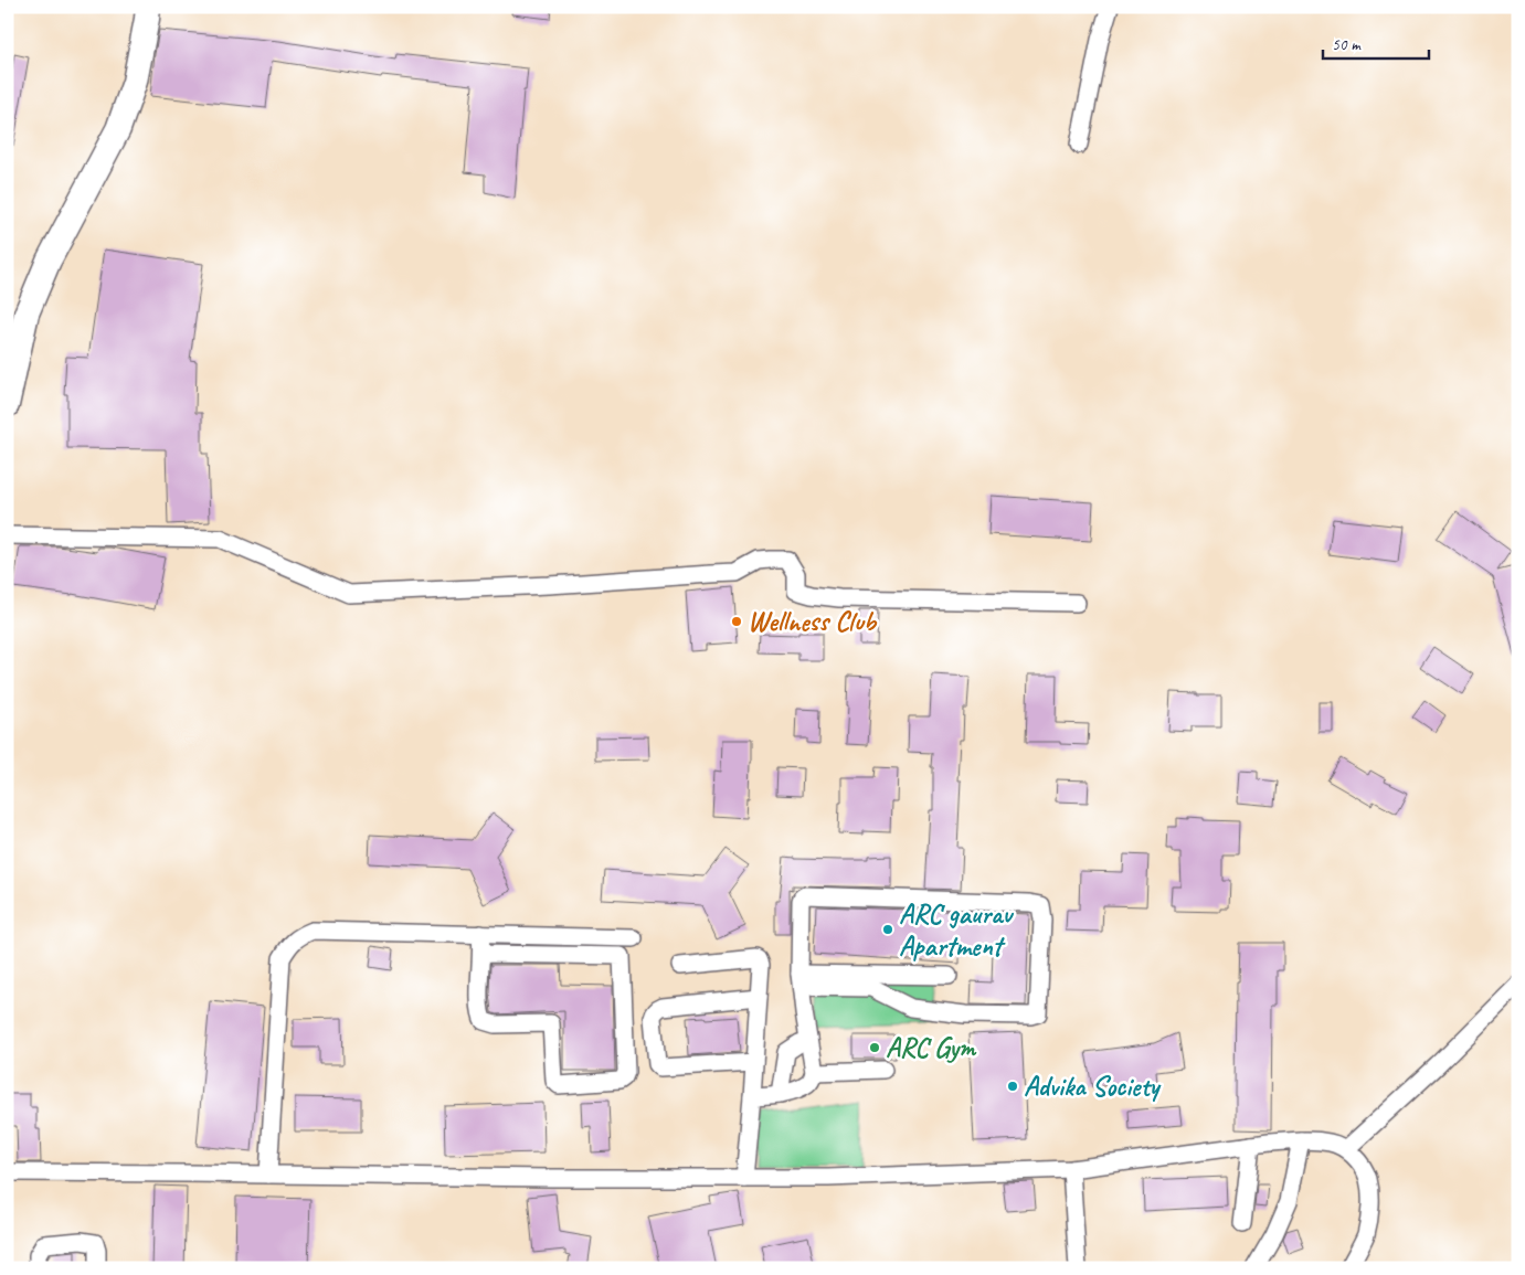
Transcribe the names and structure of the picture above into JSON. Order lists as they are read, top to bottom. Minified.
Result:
{"places":["Wellness Club","ARC gaurav Apartment","ARC Gym","Advika Society"],"scale_bar":"50 m"}
